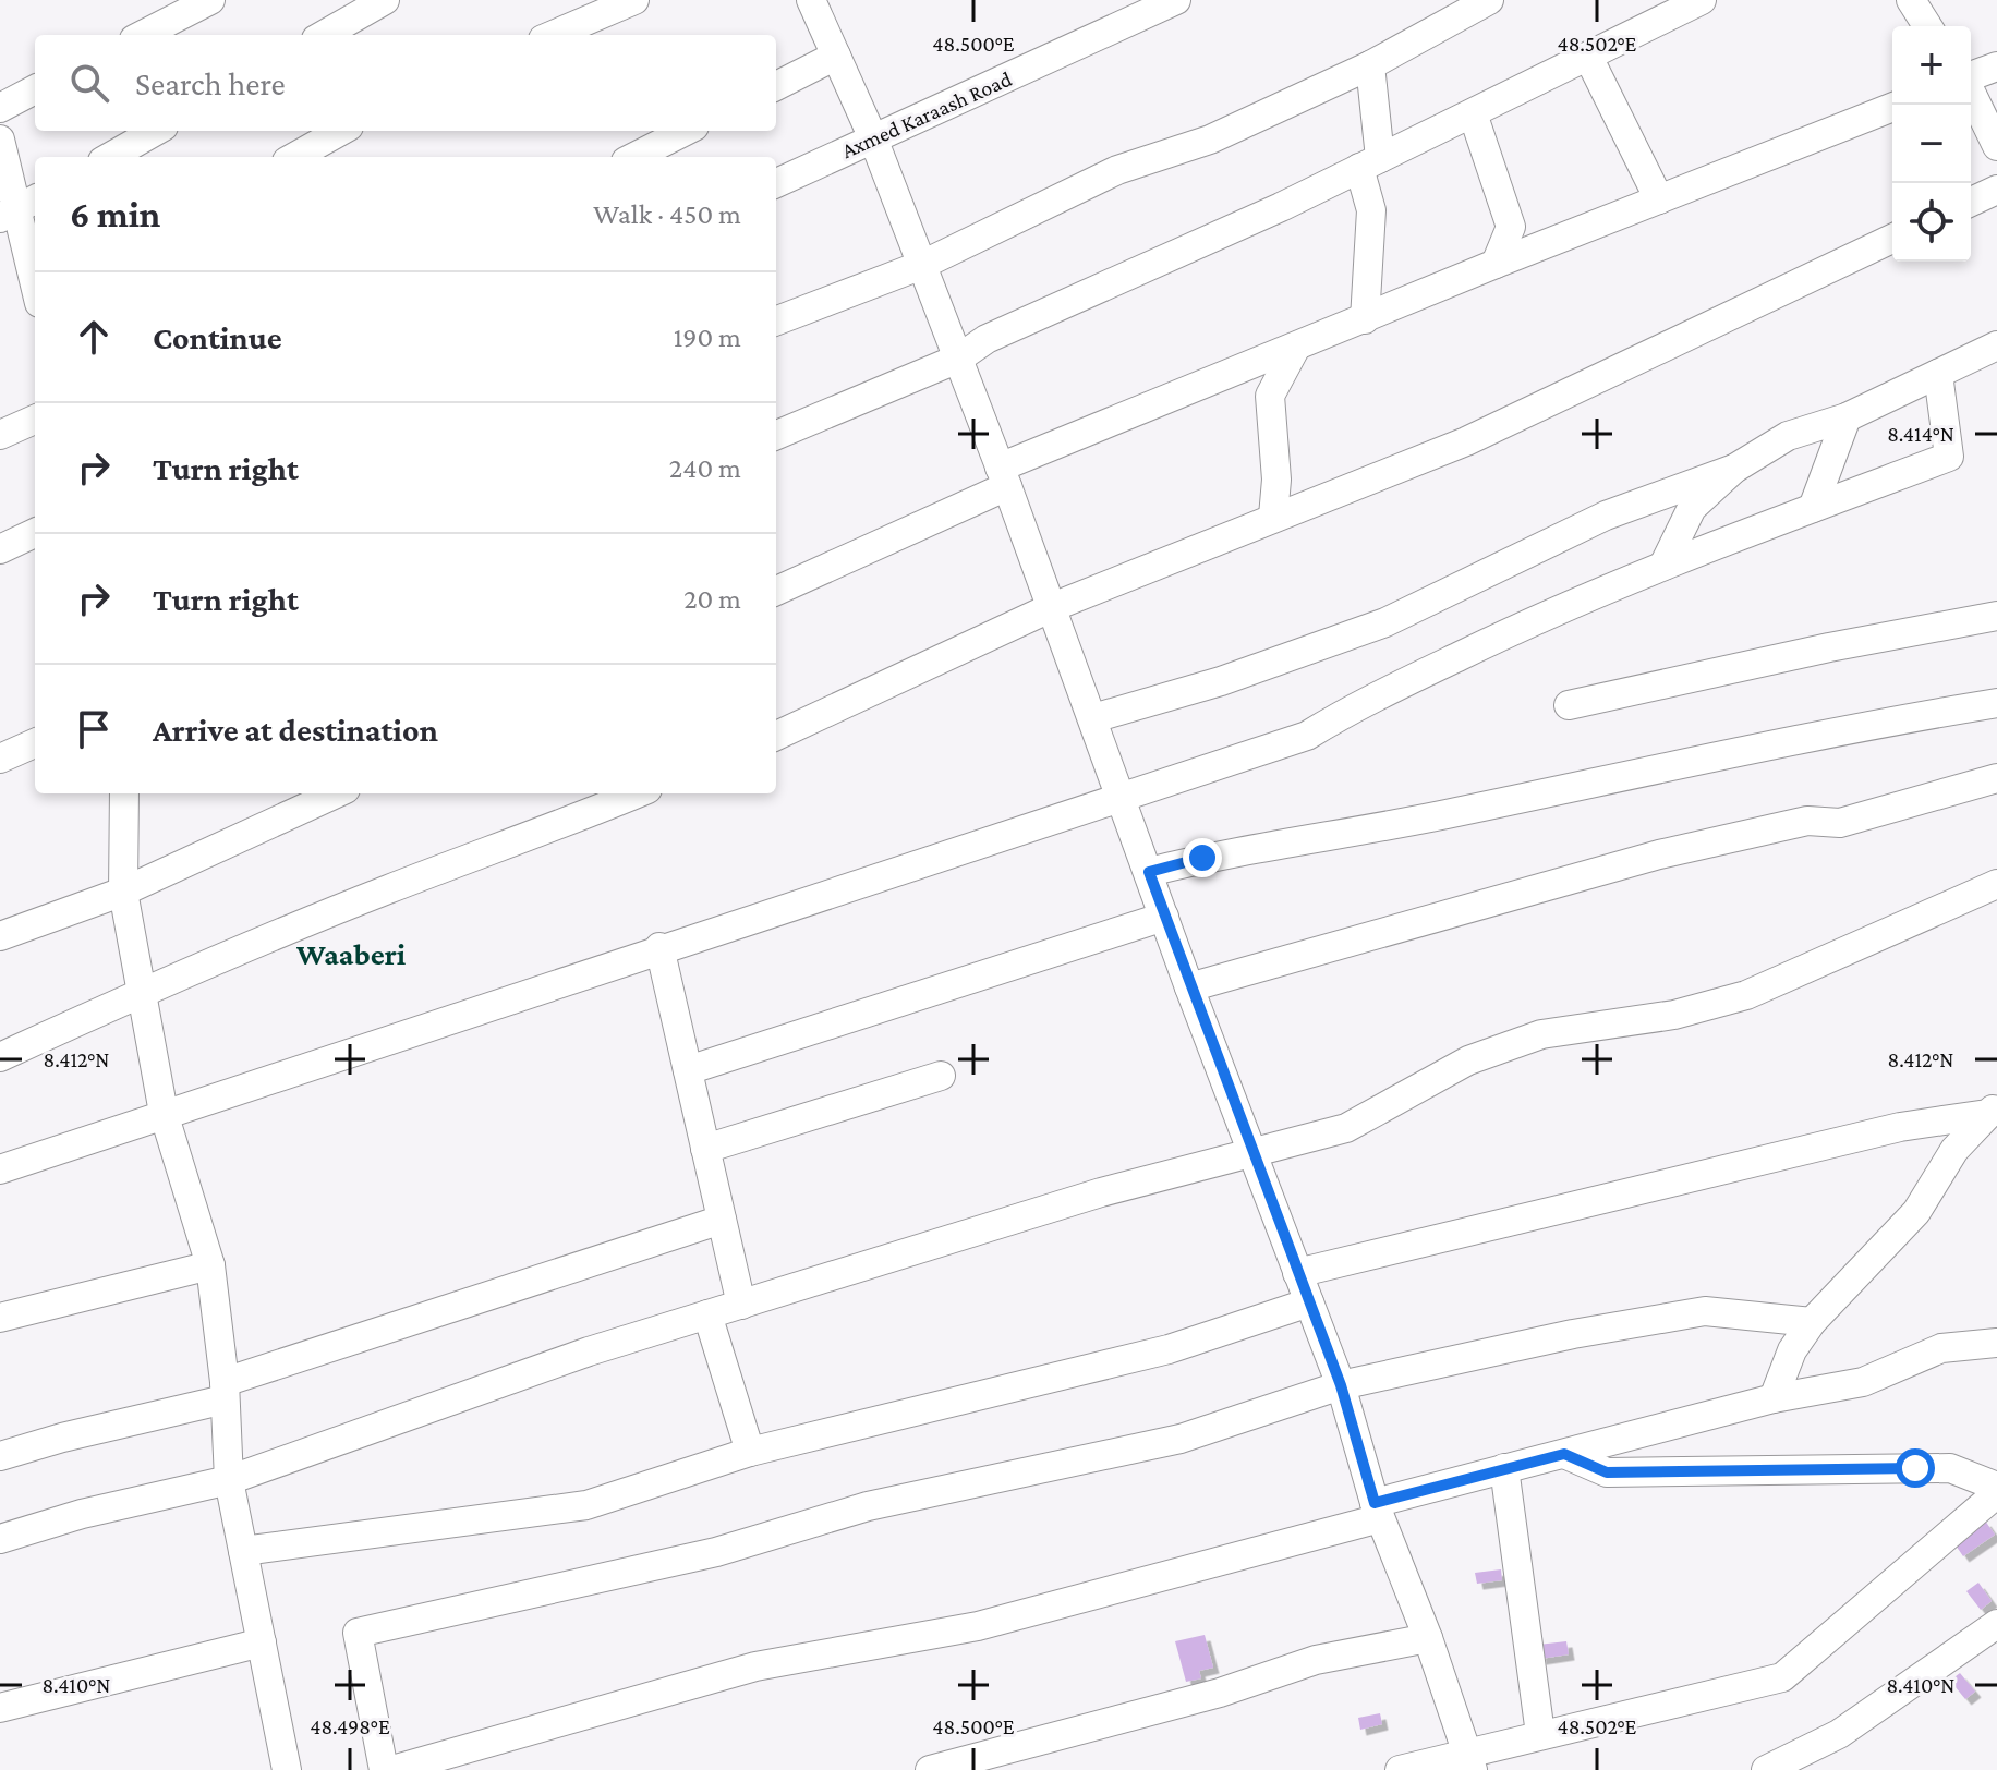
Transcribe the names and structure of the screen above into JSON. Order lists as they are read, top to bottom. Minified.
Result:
{"streets":{"street":["Axmed Karaash Road"]},"districts":["Waaberi"],"page":{"map_buttons":["+","−"],"search":"Search here","heading":["6 min","Walk · 450 m"],"list":[["Continue","190 m"],["Turn right","240 m"],["Turn right","20 m"],"Arrive at destination"]},"coordinates":["48.500°E","48.502°E","8.414°N","8.412°N","8.410°N","48.498°E"]}
